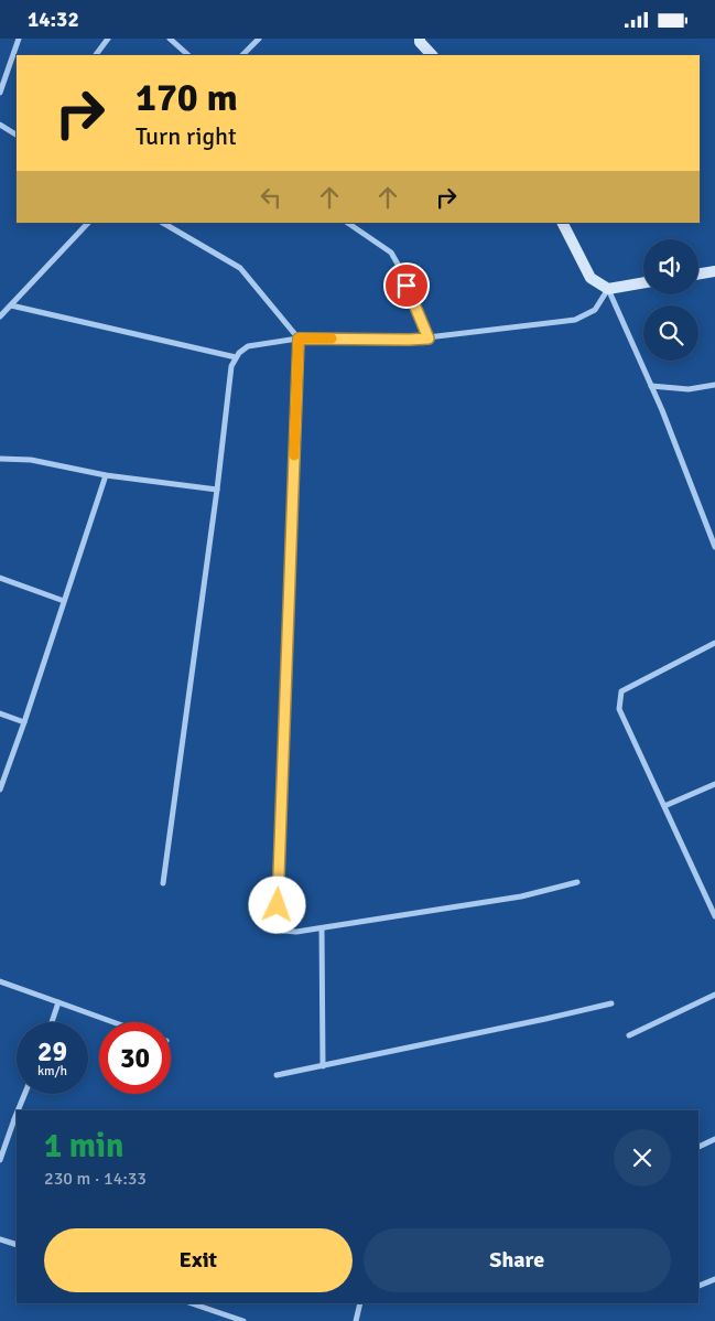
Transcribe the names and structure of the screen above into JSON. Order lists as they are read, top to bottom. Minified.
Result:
{"page":{"status":"14:32","turn":["170 m","Turn right"],"speed":"29 km/h","limit":"30","heading":["1 min","230 m · 14:33"],"buttons":["Exit","Share"]}}
